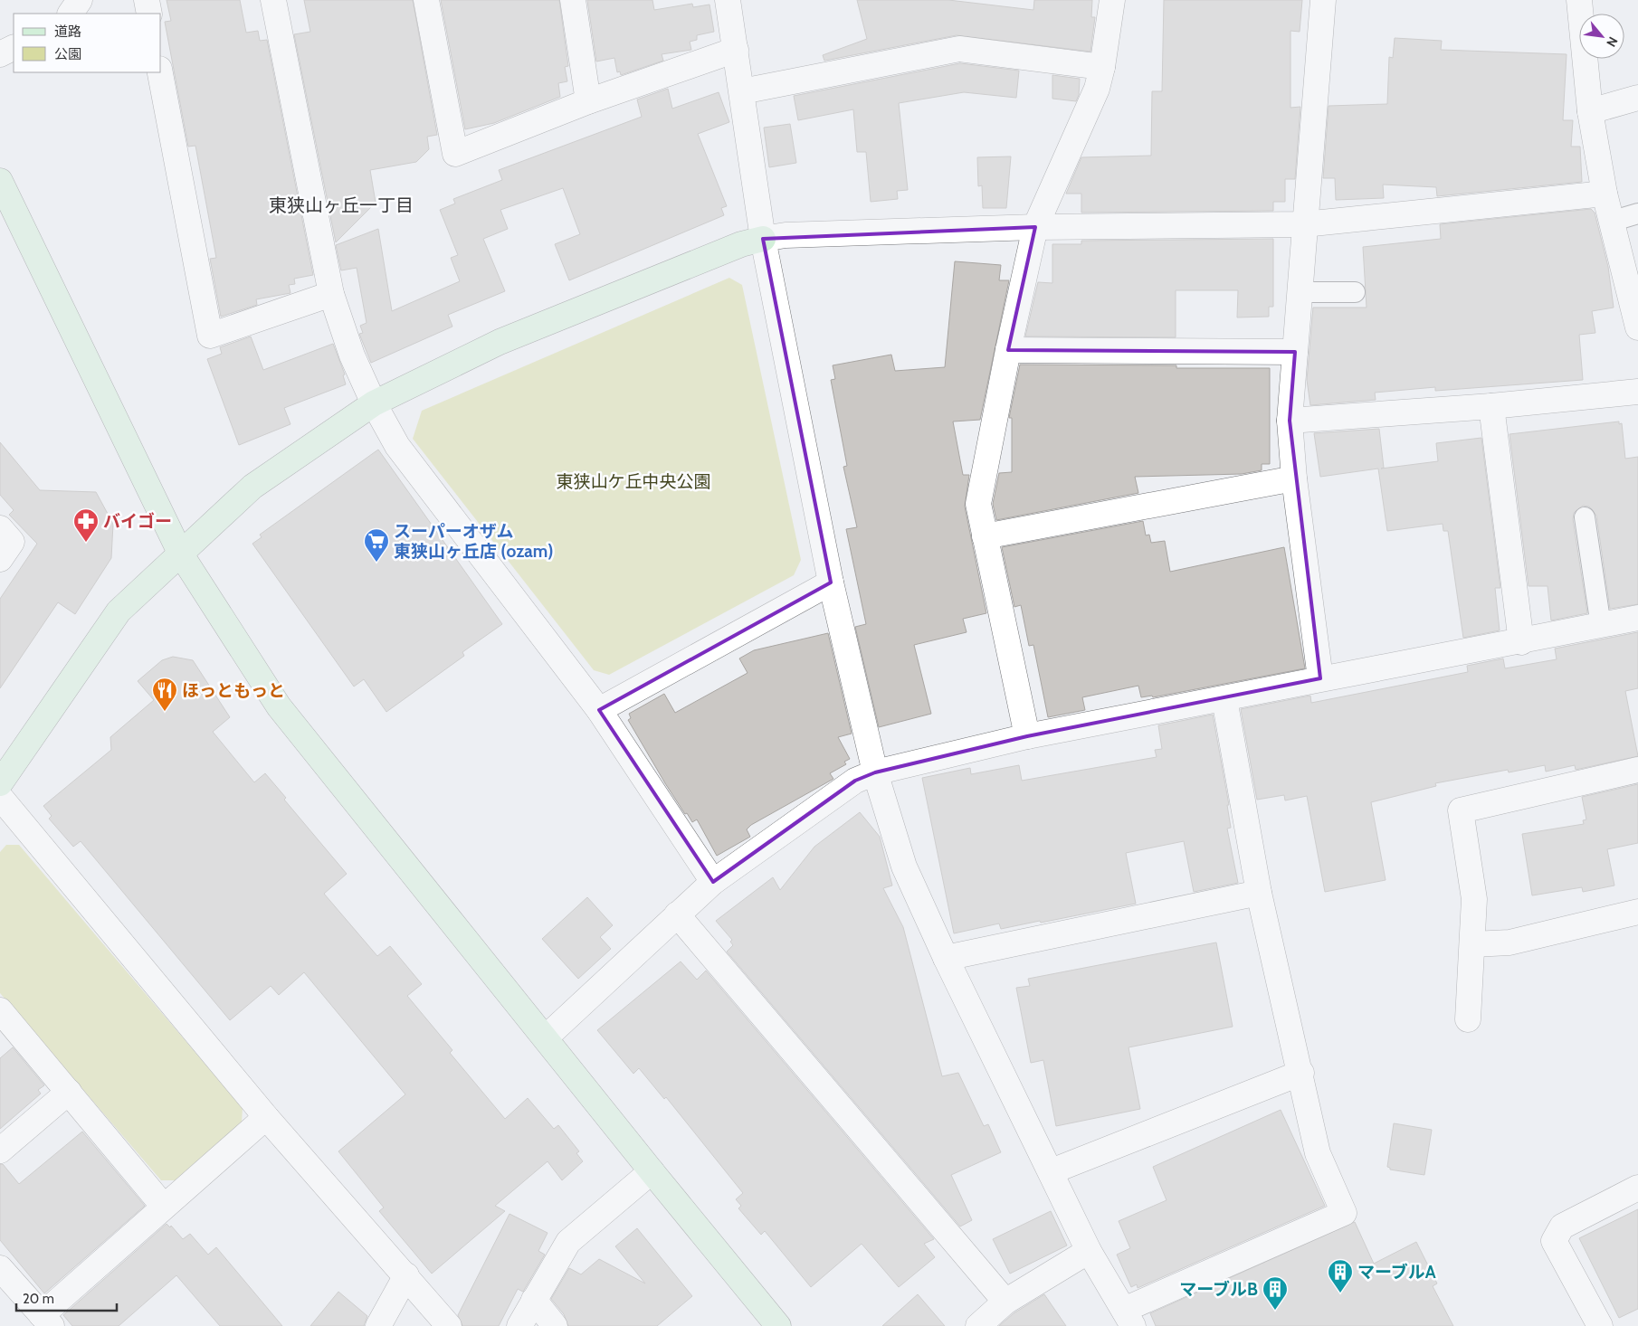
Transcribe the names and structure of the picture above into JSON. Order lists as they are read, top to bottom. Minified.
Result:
{"districts":["東狭山ヶ丘一丁目"],"parks":["東狭山ケ丘中央公園"],"places":{"pharmacy":["バイゴー"],"supermarket":["スーパーオザム 東狭山ヶ丘店 (ozam)"],"restaurant":["ほっともっと"],"building":["マーブルA","マーブルB"]},"legend":["道路","公園"],"scale_bar":"20 m","north":"bottom right"}
